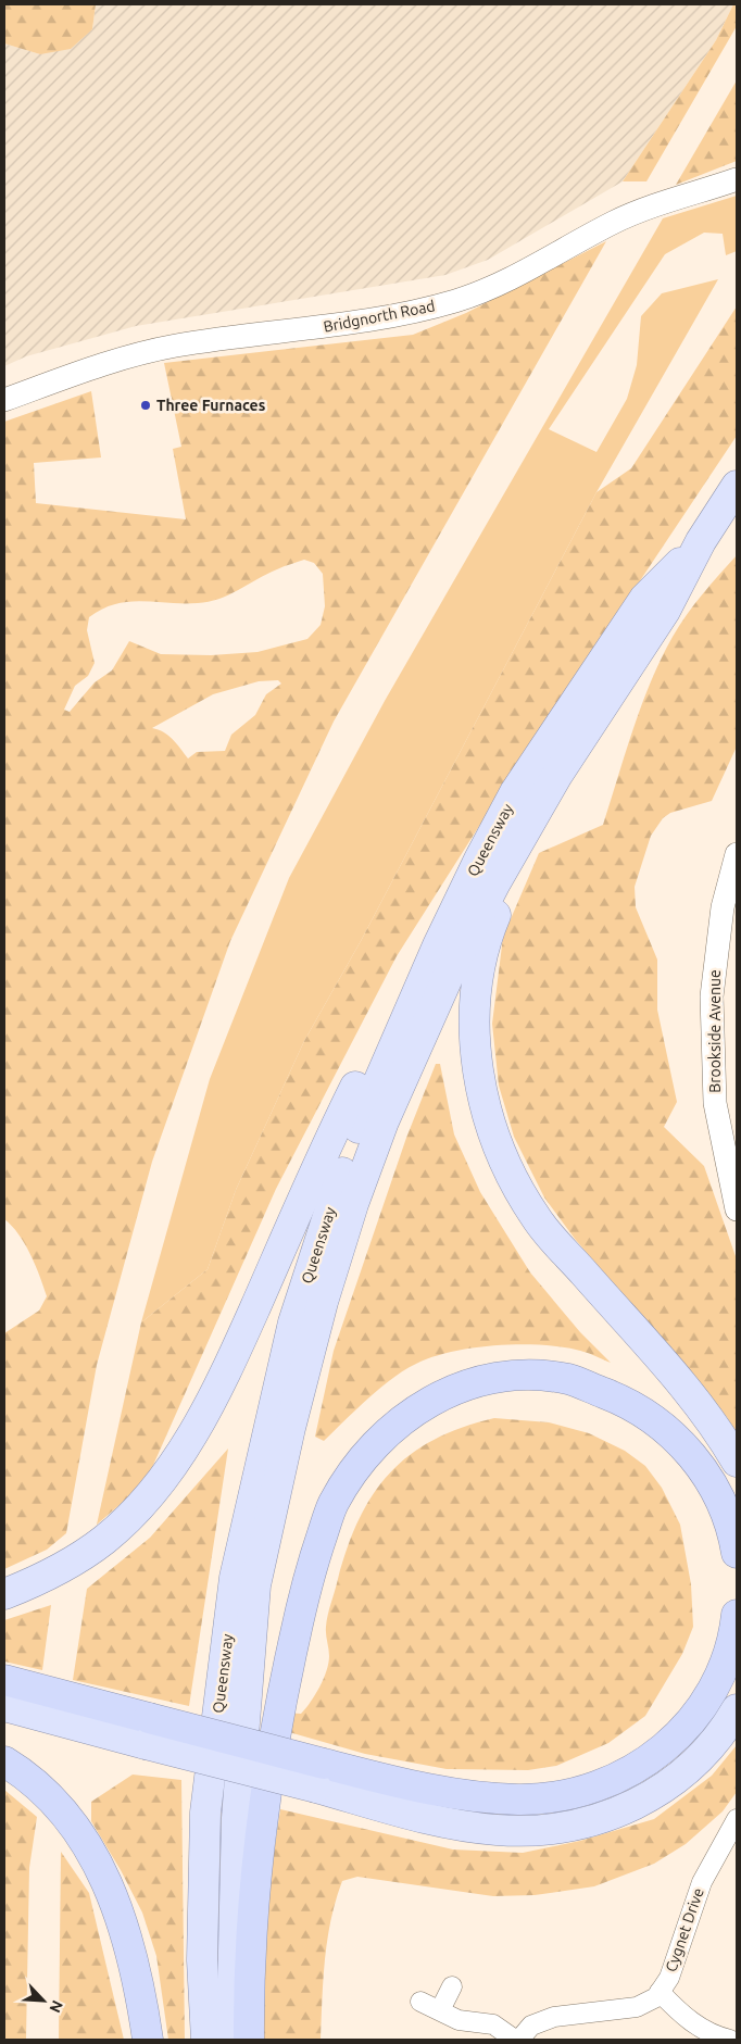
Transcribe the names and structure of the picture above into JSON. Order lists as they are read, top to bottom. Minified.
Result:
{"streets":{"main road":["Queensway"],"street":["Bridgnorth Road","Brookside Avenue","Cygnet Drive"]},"places":["Three Furnaces"],"north":"bottom right"}
